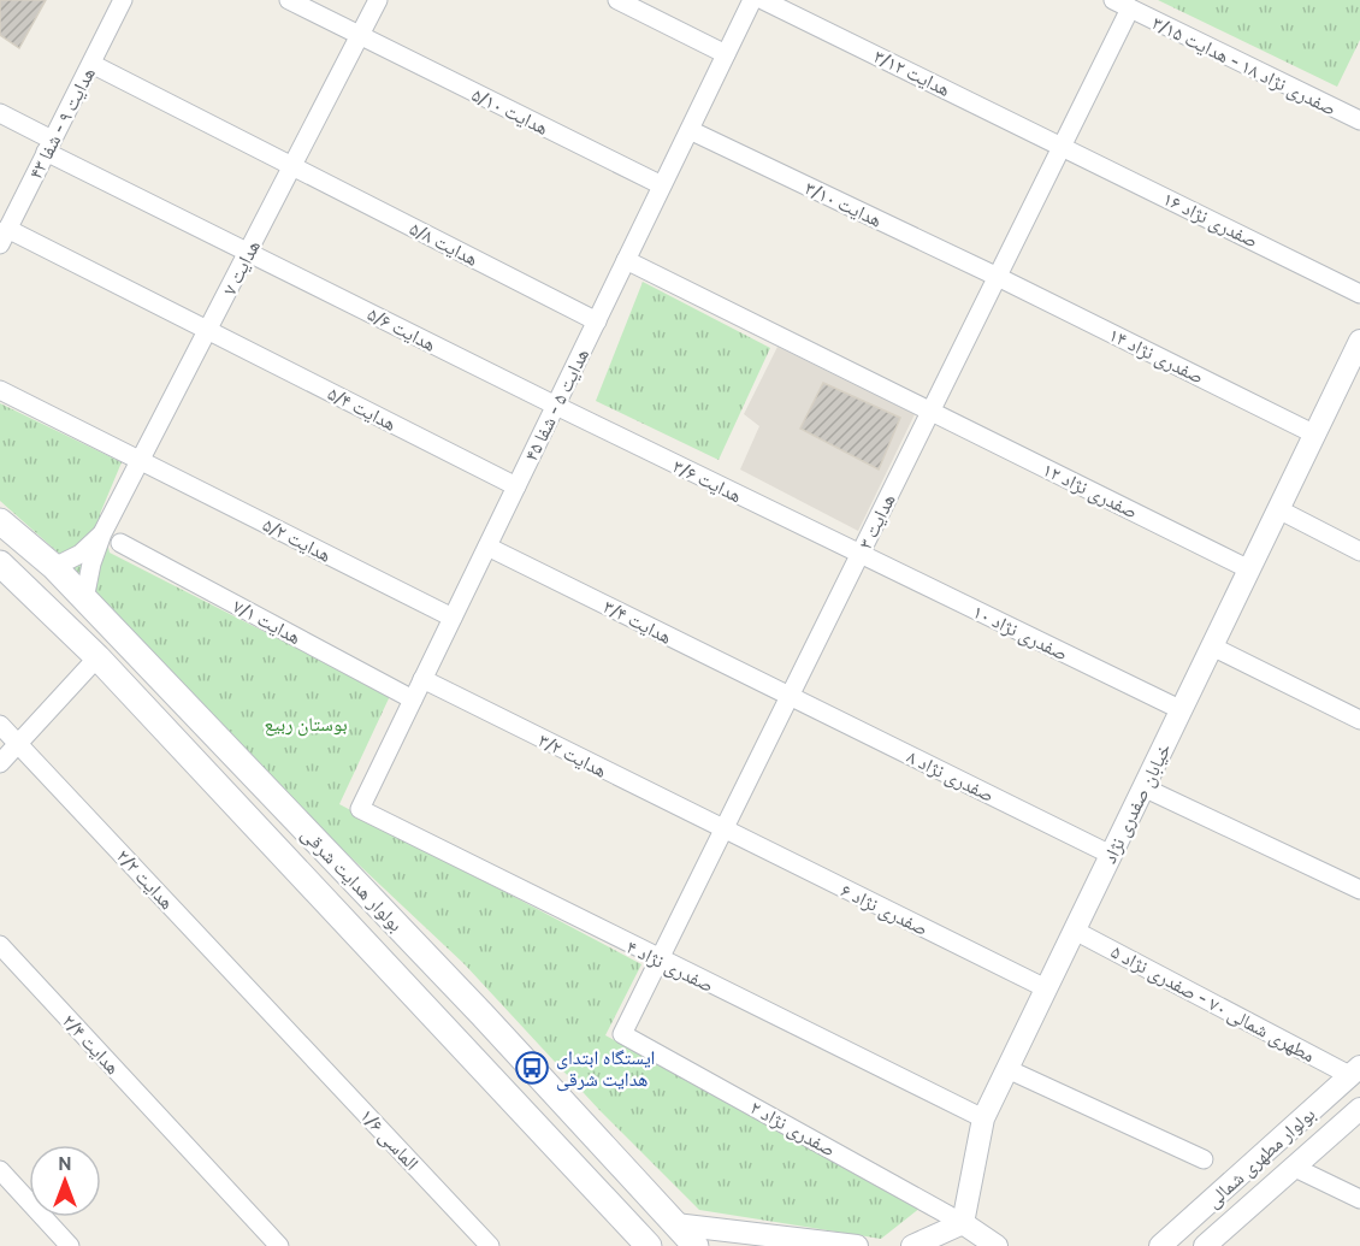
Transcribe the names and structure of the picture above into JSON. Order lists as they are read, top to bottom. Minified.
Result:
{"streets":{"main road":["بولوار هدایت شرقی"],"street":["صفدری نژاد ۱۸ - هدایت ۳/۱۵","هدایت ۳/۱۲","هدایت ۵/۱۰","هدایت ۹ - شفا ۴۳","هدایت ۳/۱۰","صفدری نژاد ۱۶","هدایت ۵/۸","هدایت ۷","هدایت ۵/۶","صفدری نژاد ۱۴","هدایت ۵ - شفا ۴۵","هدایت ۵/۴","هدایت ۳/۶","صفدری نژاد ۱۲","هدایت ۳","هدایت ۵/۲","هدایت ۷/۱","هدایت ۳/۴","صفدری نژاد ۱۰","هدایت ۳/۲","صفدری نژاد ۸","خیابان صفدری نژاد","هدایت ۲/۲","صفدری نژاد ۶","صفدری نژاد ۴","مطهری شمالی ۷۰ - صفدری نژاد ۵","هدایت ۲/۴","صفدری نژاد ۲","الماسی ۱/۶","بولوار مطهری شمالی"]},"crossings":[["صفدری نژاد ۱۸ - هدایت ۳/۱۵","هدایت ۳"],["هدایت ۳/۱۲","صفدری نژاد ۱۶"],["هدایت ۳/۱۲","هدایت ۳"],["هدایت ۵/۱۰","هدایت ۷"],["هدایت ۵/۱۰","هدایت ۵ - شفا ۴۵"],["هدایت ۹ - شفا ۴۳","هدایت ۵/۸"],["هدایت ۹ - شفا ۴۳","هدایت ۵/۶"],["هدایت ۹ - شفا ۴۳","هدایت ۵/۴"],["هدایت ۳/۱۰","صفدری نژاد ۱۴"],["هدایت ۳/۱۰","هدایت ۵ - شفا ۴۵"],["هدایت ۳/۱۰","هدایت ۳"],["صفدری نژاد ۱۶","هدایت ۳"],["هدایت ۵/۸","هدایت ۷"],["هدایت ۵/۸","هدایت ۵ - شفا ۴۵"],["هدایت ۷","هدایت ۵/۶"],["هدایت ۷","هدایت ۵/۴"],["هدایت ۷","هدایت ۵/۲"],["هدایت ۷","بولوار هدایت شرقی"],["هدایت ۵/۶","هدایت ۵ - شفا ۴۵"],["هدایت ۵/۶","هدایت ۳/۶"],["صفدری نژاد ۱۴","هدایت ۳"],["صفدری نژاد ۱۴","خیابان صفدری نژاد"],["هدایت ۵ - شفا ۴۵","هدایت ۵/۴"],["هدایت ۵ - شفا ۴۵","هدایت ۳/۶"],["هدایت ۵ - شفا ۴۵","صفدری نژاد ۱۲"],["هدایت ۵ - شفا ۴۵","هدایت ۵/۲"],["هدایت ۵ - شفا ۴۵","هدایت ۷/۱"],["هدایت ۵ - شفا ۴۵","هدایت ۳/۴"],["هدایت ۵ - شفا ۴۵","هدایت ۳/۲"],["هدایت ۵ - شفا ۴۵","صفدری نژاد ۴"],["هدایت ۳/۶","هدایت ۳"],["هدایت ۳/۶","صفدری نژاد ۱۰"],["صفدری نژاد ۱۲","هدایت ۳"],["صفدری نژاد ۱۲","خیابان صفدری نژاد"],["هدایت ۳","هدایت ۳/۴"],["هدایت ۳","صفدری نژاد ۱۰"],["هدایت ۳","هدایت ۳/۲"],["هدایت ۳","صفدری نژاد ۸"],["هدایت ۳","صفدری نژاد ۶"],["هدایت ۳","صفدری نژاد ۴"],["هدایت ۳","صفدری نژاد ۲"],["هدایت ۳/۴","صفدری نژاد ۸"],["صفدری نژاد ۱۰","خیابان صفدری نژاد"],["هدایت ۳/۲","صفدری نژاد ۶"],["صفدری نژاد ۸","خیابان صفدری نژاد"],["خیابان صفدری نژاد","صفدری نژاد ۶"],["خیابان صفدری نژاد","صفدری نژاد ۴"],["خیابان صفدری نژاد","مطهری شمالی ۷۰ - صفدری نژاد ۵"],["خیابان صفدری نژاد","صفدری نژاد ۲"],["هدایت ۲/۲","الماسی ۱/۶"],["مطهری شمالی ۷۰ - صفدری نژاد ۵","بولوار مطهری شمالی"]],"parks":["بوستان ربیع"],"places":{"bus stop":["ایستگاه ابتدای هدایت شرقی"]},"north":"top"}
